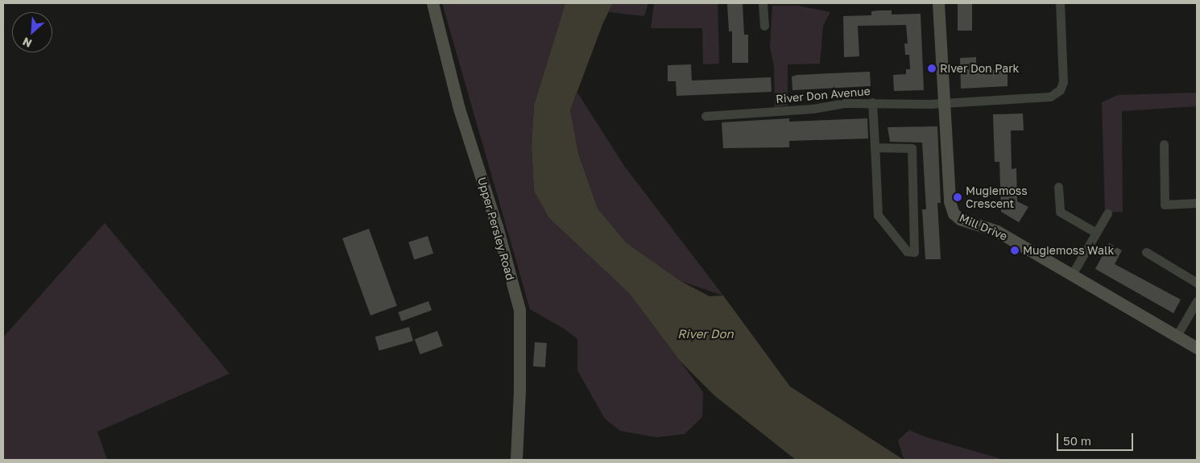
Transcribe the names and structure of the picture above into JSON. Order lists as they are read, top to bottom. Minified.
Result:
{"streets":{"street":["River Don Avenue","Mill Drive","Upper Persley Road"]},"crossings":[["River Don Avenue","Mill Drive"]],"water":["River Don"],"places":["River Don Park","Mugiemoss Crescent","Mugiemoss Walk"],"scale_bar":"50 m","north":"bottom left"}
